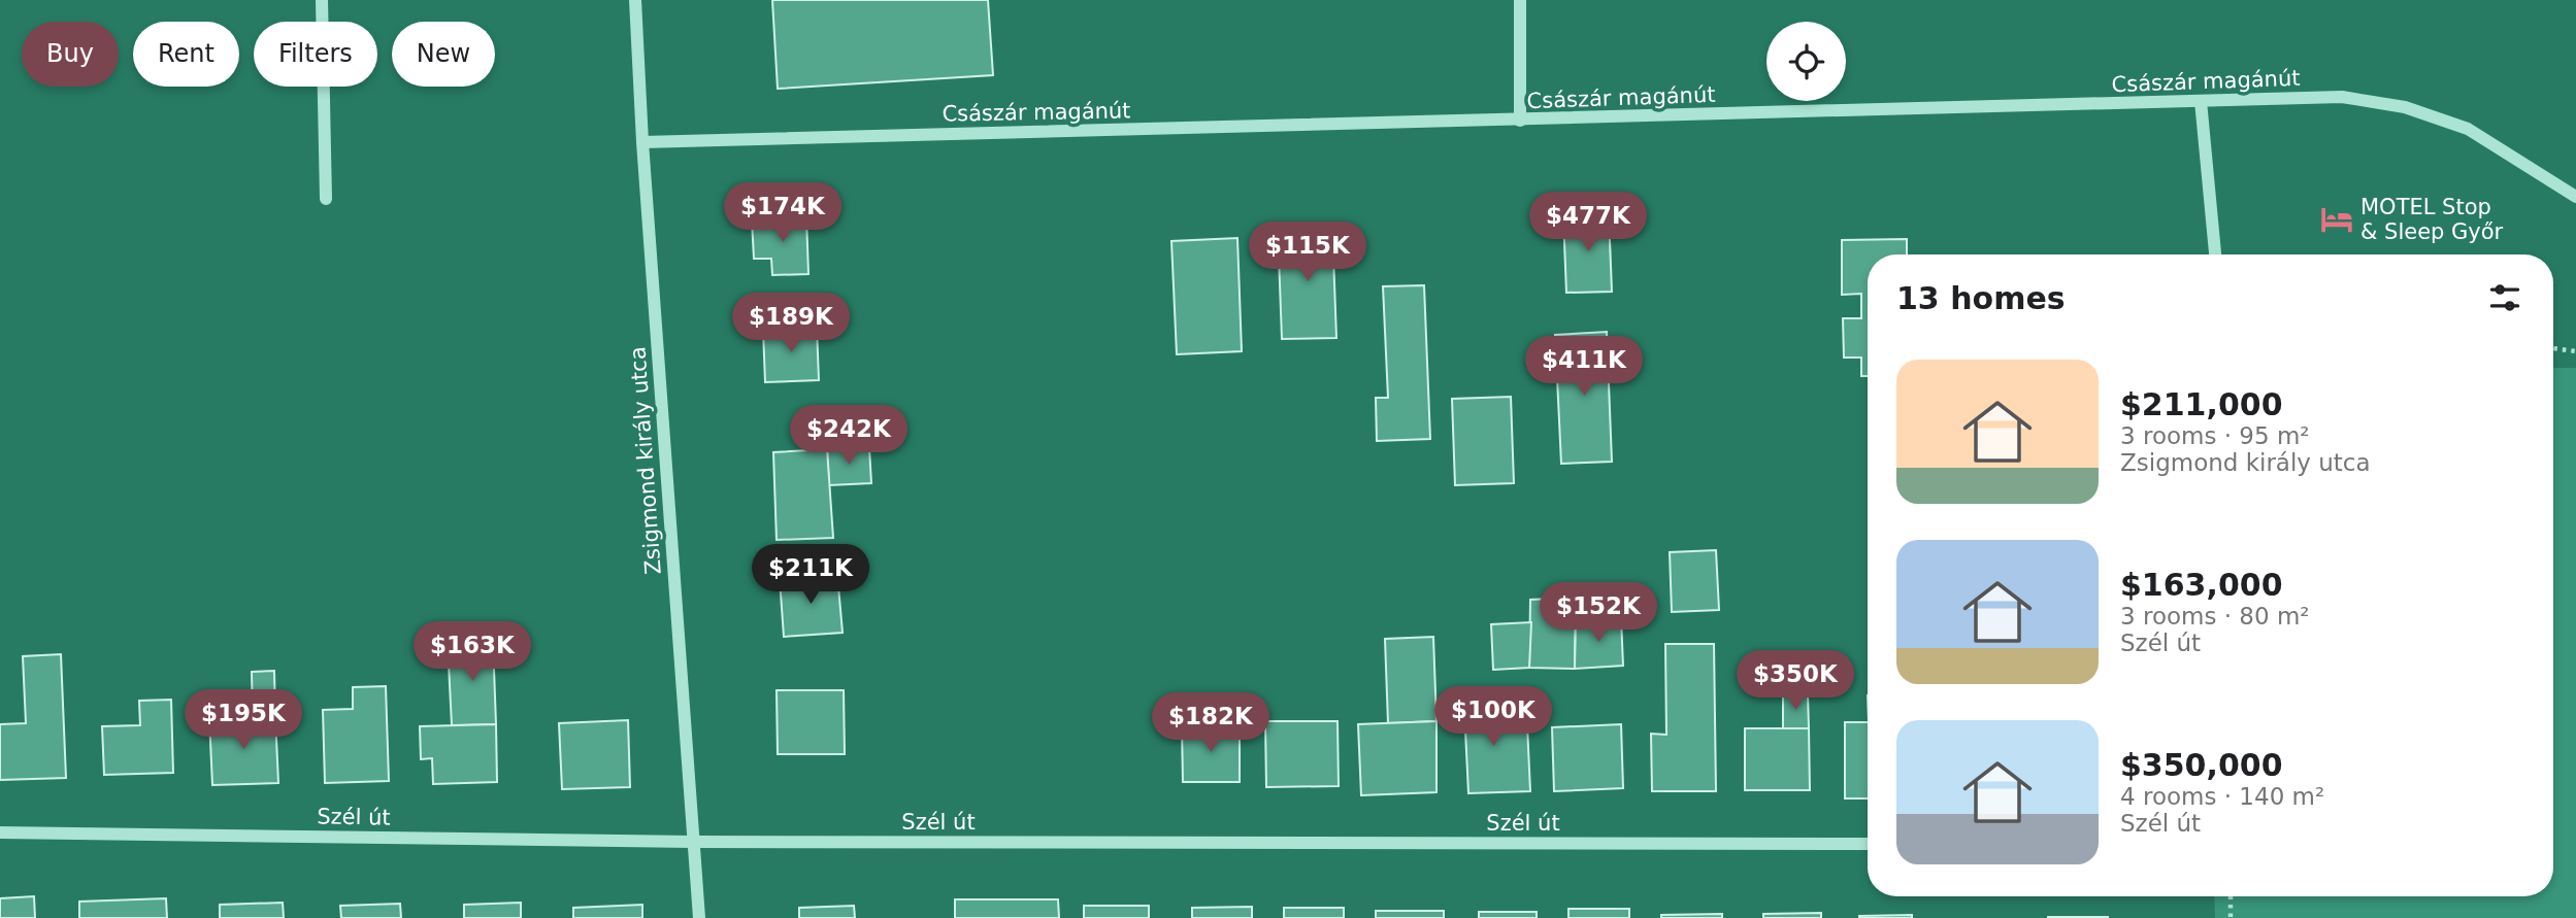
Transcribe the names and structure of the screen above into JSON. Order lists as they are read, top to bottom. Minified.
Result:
{"streets":{"street":["Császár magánút","Zsigmond király utca","Szél út"]},"crossings":[["Császár magánút","Zsigmond király utca"],["Zsigmond király utca","Szél út"]],"places":{"hotel":["MOTEL Stop & Sleep Győr"]},"page":{"chip":["Buy","Rent","Filters","New"],"price":["$174K","$477K","$115K","$189K","$411K","$242K","$211K","$152K","$163K","$350K","$100K","$195K","$182K"],"heading":"13 homes","list":[{"name":"$211,000","note":"3 rooms · 95 m² · Zsigmond király utca"},{"name":"$163,000","note":"3 rooms · 80 m² · Szél út"},{"name":"$350,000","note":"4 rooms · 140 m² · Szél út"}]}}
